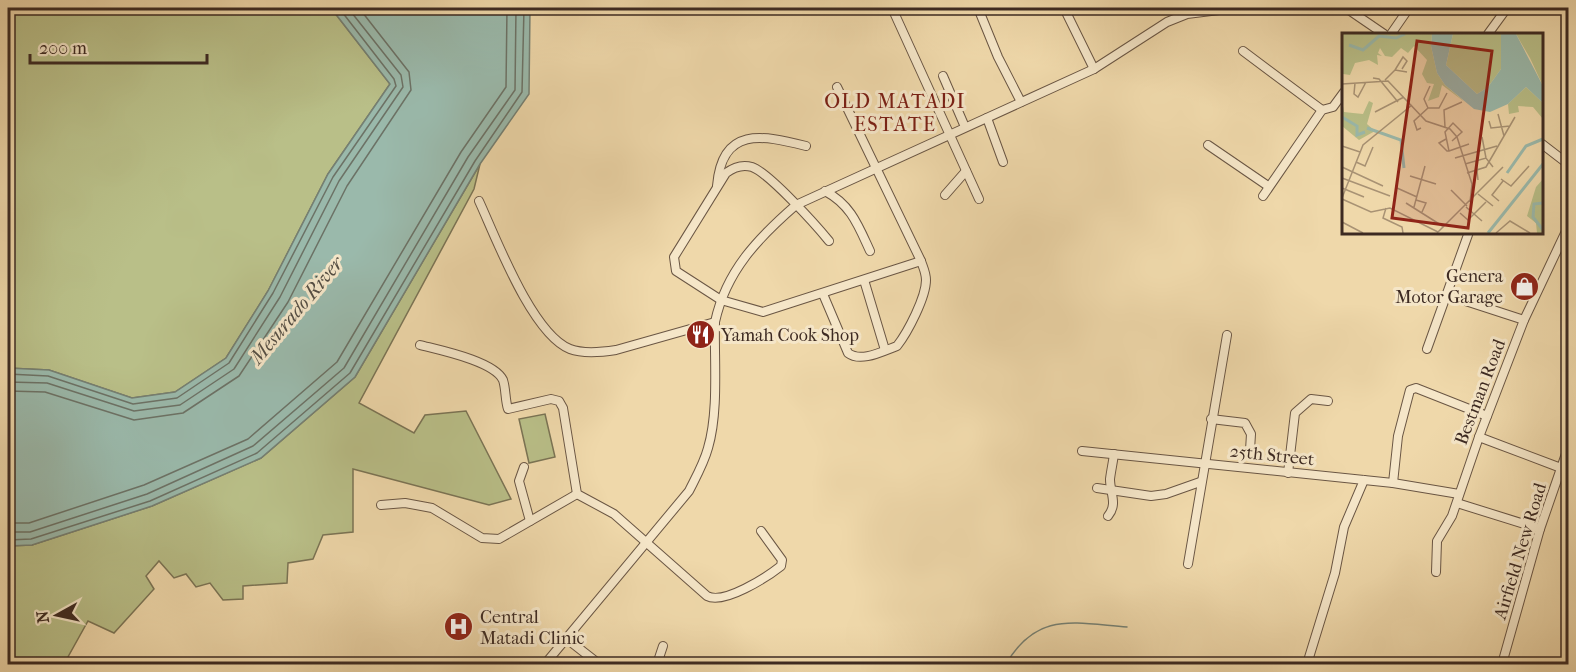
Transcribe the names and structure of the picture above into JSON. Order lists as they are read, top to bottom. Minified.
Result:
{"streets":{"street":["Bestman Road","25th Street","Airfield New Road"]},"crossings":[["Bestman Road","25th Street"]],"districts":["OLD MATADI ESTATE"],"water":["Mesurado River"],"places":{"shop":["Genera Motor Garage"],"restaurant":["Yamah Cook Shop"],"hospital":["Central Matadi Clinic"]},"scale_bar":"200 m","north":"left"}
